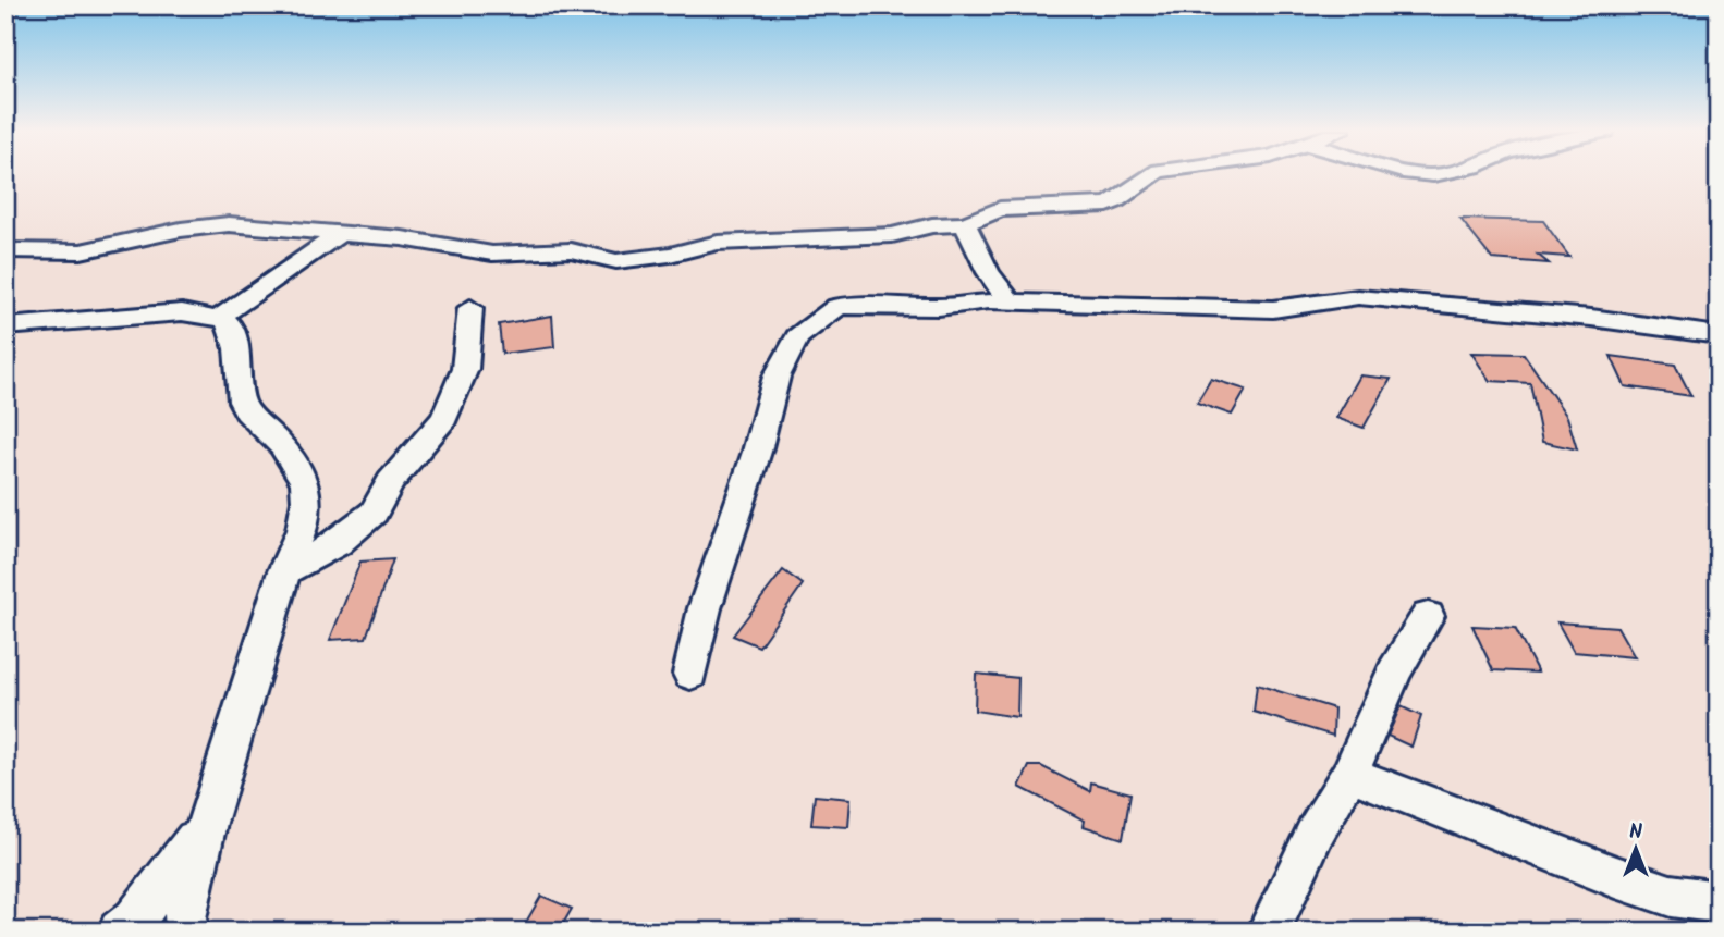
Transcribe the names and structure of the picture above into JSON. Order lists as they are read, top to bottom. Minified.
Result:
{"north":"top"}
